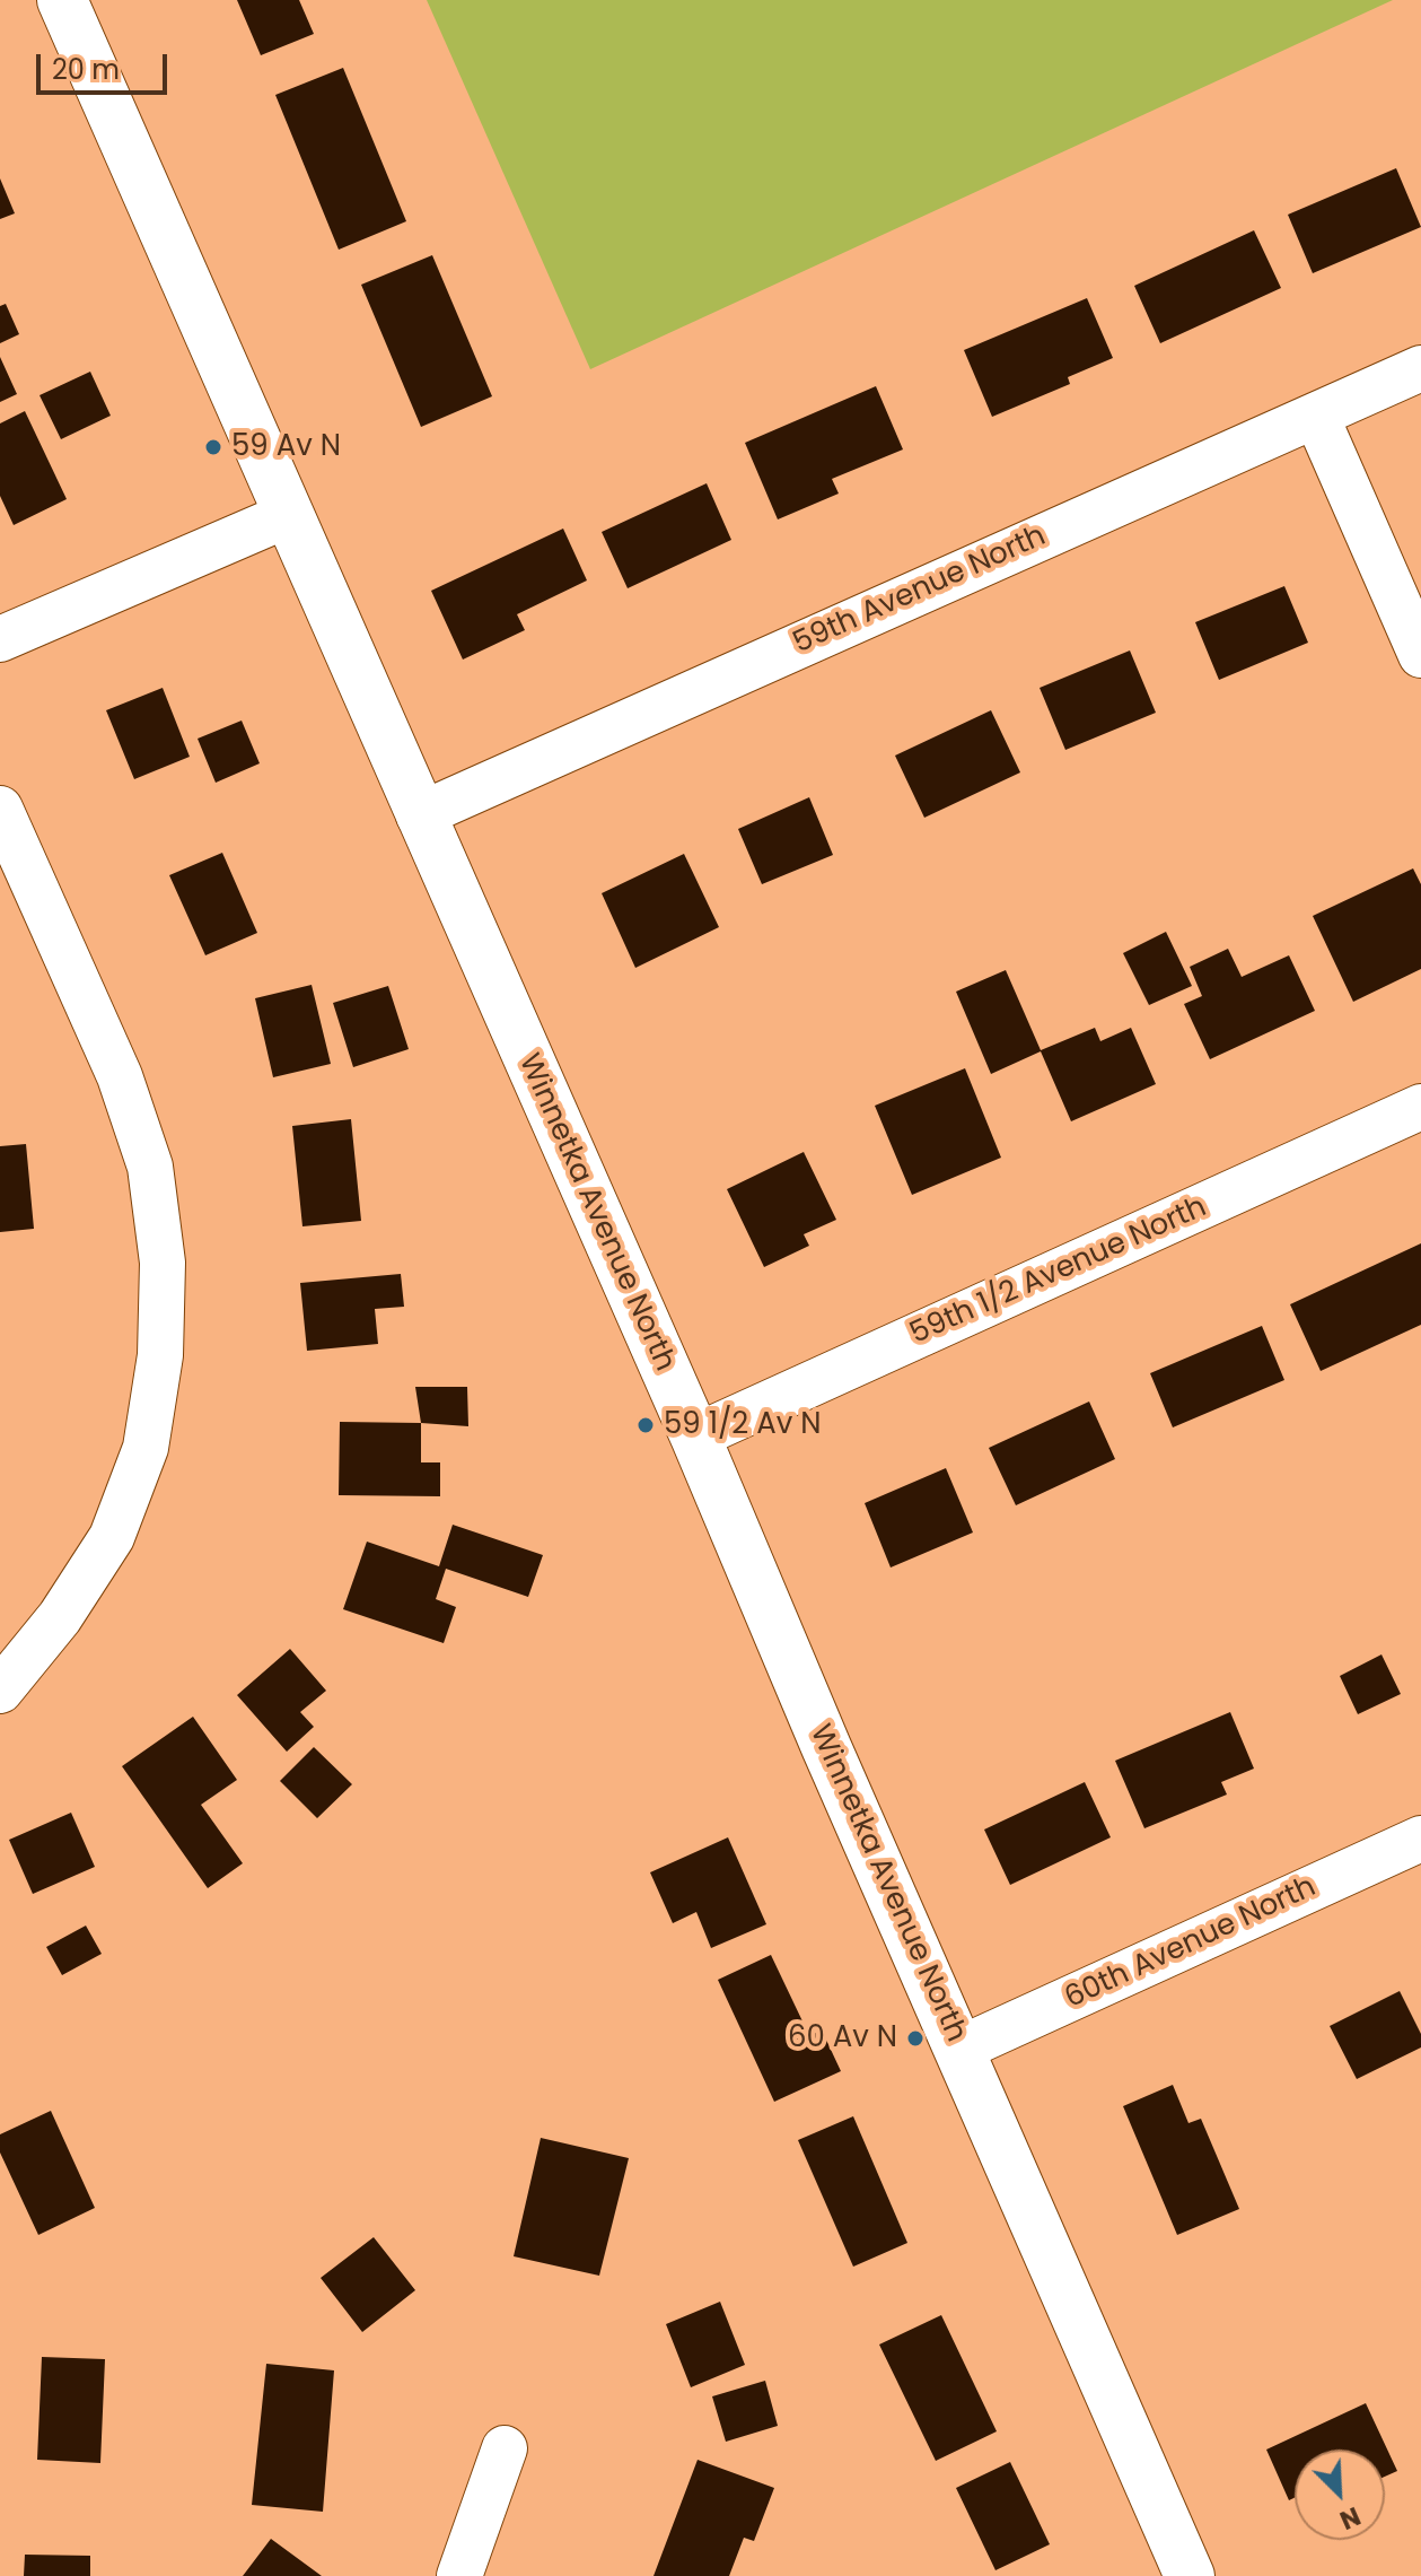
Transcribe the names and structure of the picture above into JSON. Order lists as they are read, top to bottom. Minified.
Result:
{"streets":{"street":["59th Avenue North","Winnetka Avenue North","59th 1/2 Avenue North","60th Avenue North"]},"crossings":[["59th Avenue North","Winnetka Avenue North"],["Winnetka Avenue North","59th 1/2 Avenue North"],["Winnetka Avenue North","60th Avenue North"]],"places":["59 Av N","59 1/2 Av N","60 Av N"],"scale_bar":"20 m","north":"bottom right"}
